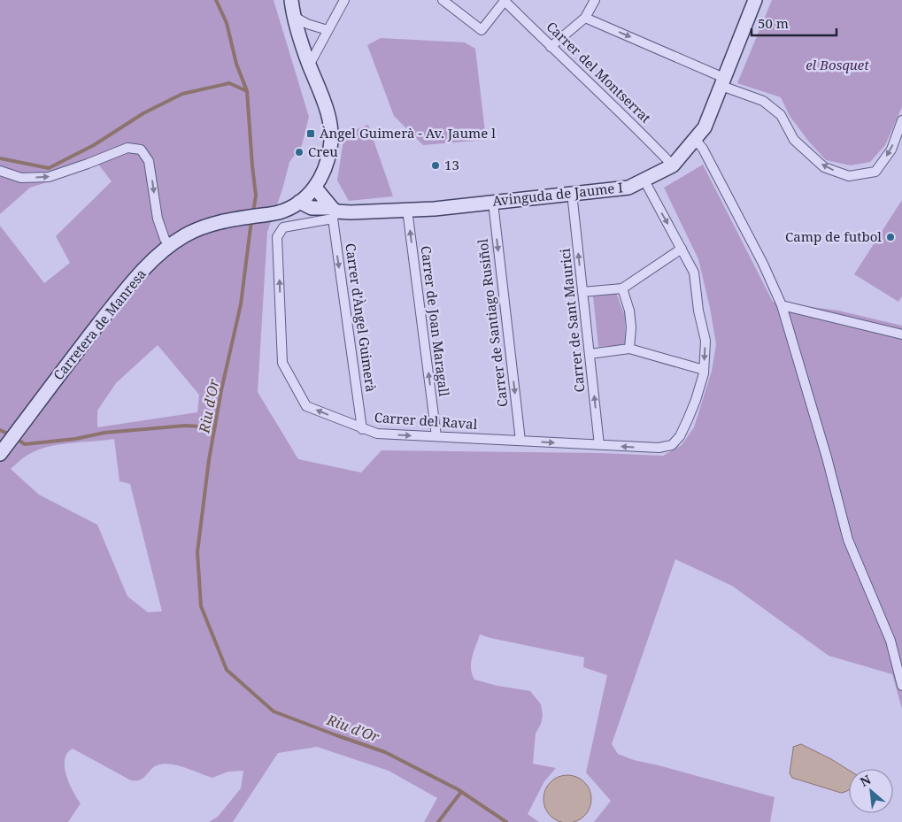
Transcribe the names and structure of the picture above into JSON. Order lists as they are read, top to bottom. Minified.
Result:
{"streets":{"main road":["Avinguda de Jaume I","Carretera de Manresa"],"street":["Carrer del Montserrat","Carrer d'Àngel Guimerà","Carrer de Sant Maurici","Carrer de Joan Maragall","Carrer de Santiago Rusiñol","Carrer del Raval"]},"crossings":[["Carrer del Montserrat","Avinguda de Jaume I"],["Avinguda de Jaume I","Carrer d'Àngel Guimerà"],["Avinguda de Jaume I","Carrer de Sant Maurici"],["Avinguda de Jaume I","Carrer de Joan Maragall"],["Avinguda de Jaume I","Carrer de Santiago Rusiñol"],["Avinguda de Jaume I","Carrer del Raval"],["Carrer d'Àngel Guimerà","Carrer del Raval"],["Carrer de Sant Maurici","Carrer del Raval"],["Carrer de Joan Maragall","Carrer del Raval"],["Carrer de Santiago Rusiñol","Carrer del Raval"]],"one_way":["Carrer d'Àngel Guimerà","Carrer de Sant Maurici","Carrer de Joan Maragall","Carrer de Santiago Rusiñol"],"water":["Riu d'Or"],"parks":["el Bosquet"],"places":{"transit":["Àngel Guimerà - Av. Jaume l"],"other":["Creu","13","Camp de futbol"]},"scale_bar":"50 m","north":"top left"}
